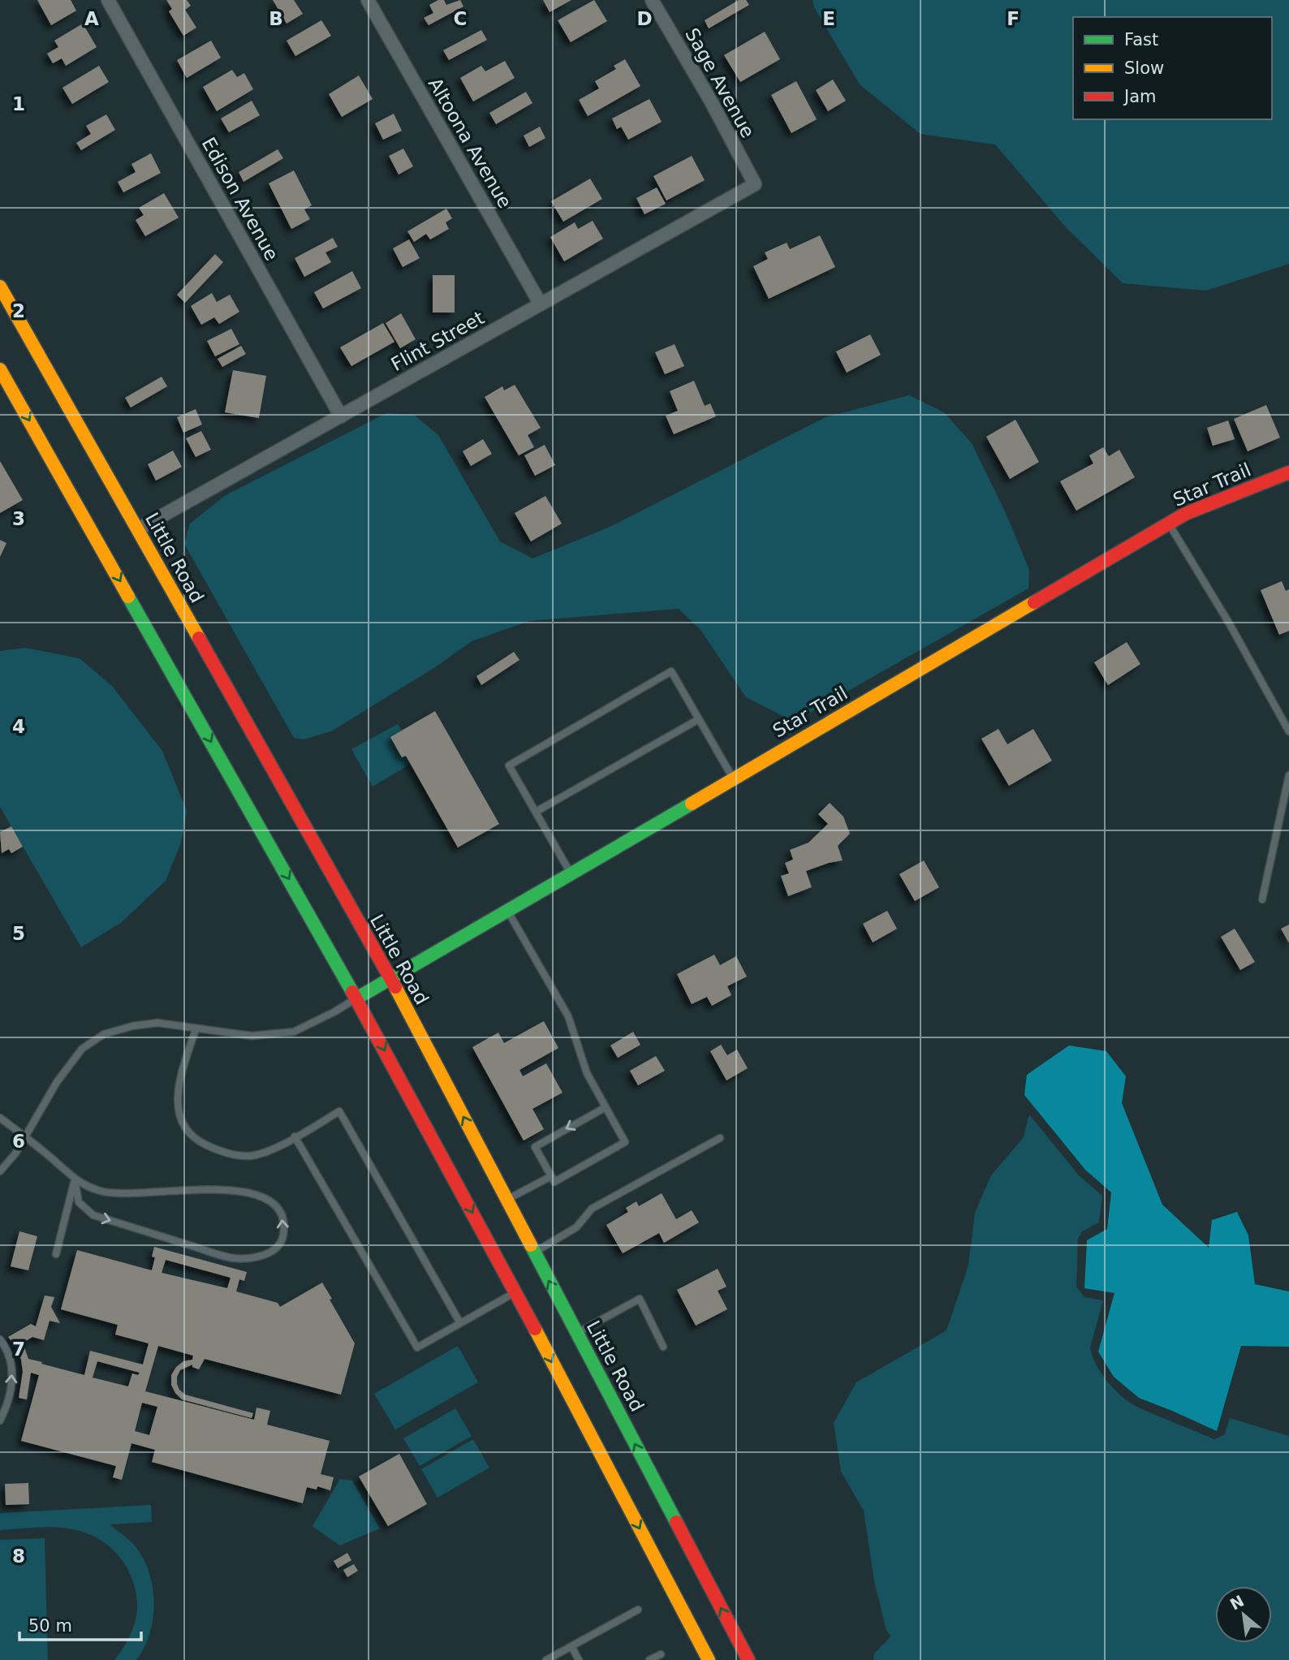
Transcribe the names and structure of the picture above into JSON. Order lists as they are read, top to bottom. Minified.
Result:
{"streets":{"main road":["Star Trail","Little Road"],"street":["Sage Avenue","Altoona Avenue","Edison Avenue","Flint Street"]},"crossings":[["Sage Avenue","Flint Street"],["Altoona Avenue","Flint Street"],["Edison Avenue","Flint Street"],["Flint Street","Little Road"],["Star Trail","Little Road"]],"legend":["Fast","Slow","Jam"],"scale_bar":"50 m","north":"top left","grid":{"columns":["A","B","C","D","E","F"],"rows":["1","2","3","4","5","6","7","8"]}}
